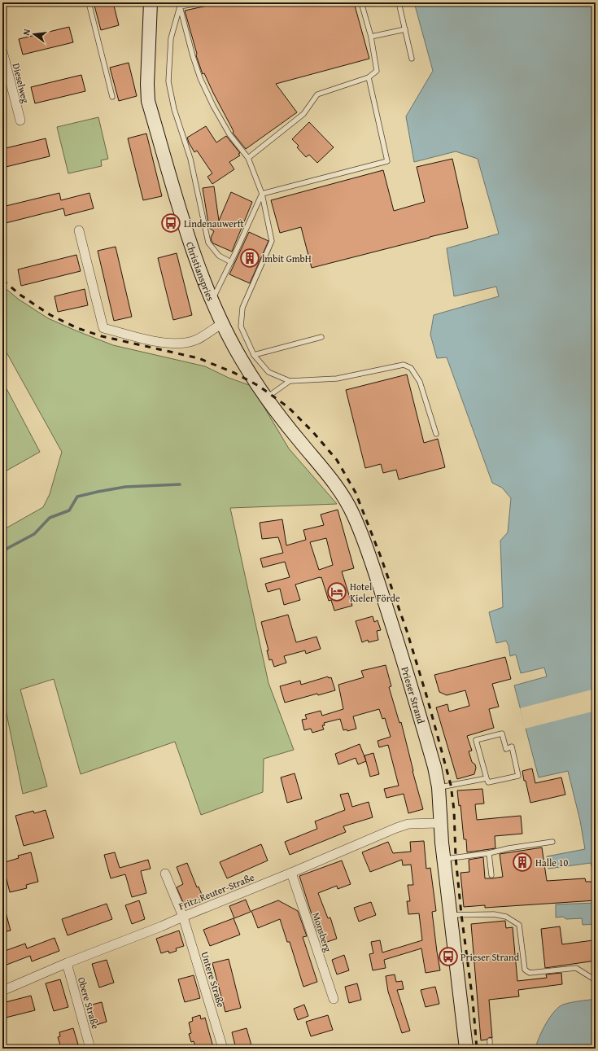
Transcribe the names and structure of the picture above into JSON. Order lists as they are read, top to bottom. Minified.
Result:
{"streets":{"street":["Dieselweg","Christianspries","Prieser Strand","Fritz-Reuter-Straße","Monsberg","Untere Straße","Obere Straße"]},"crossings":[["Christianspries","Prieser Strand"],["Prieser Strand","Fritz-Reuter-Straße"],["Fritz-Reuter-Straße","Monsberg"],["Fritz-Reuter-Straße","Untere Straße"],["Fritz-Reuter-Straße","Obere Straße"]],"places":{"bus stop":["Lindenauwerft","Prieser Strand"],"building":["lmbit GmbH","Halle 10"],"hotel":["Hotel Kieler Förde"]},"north":"left"}
